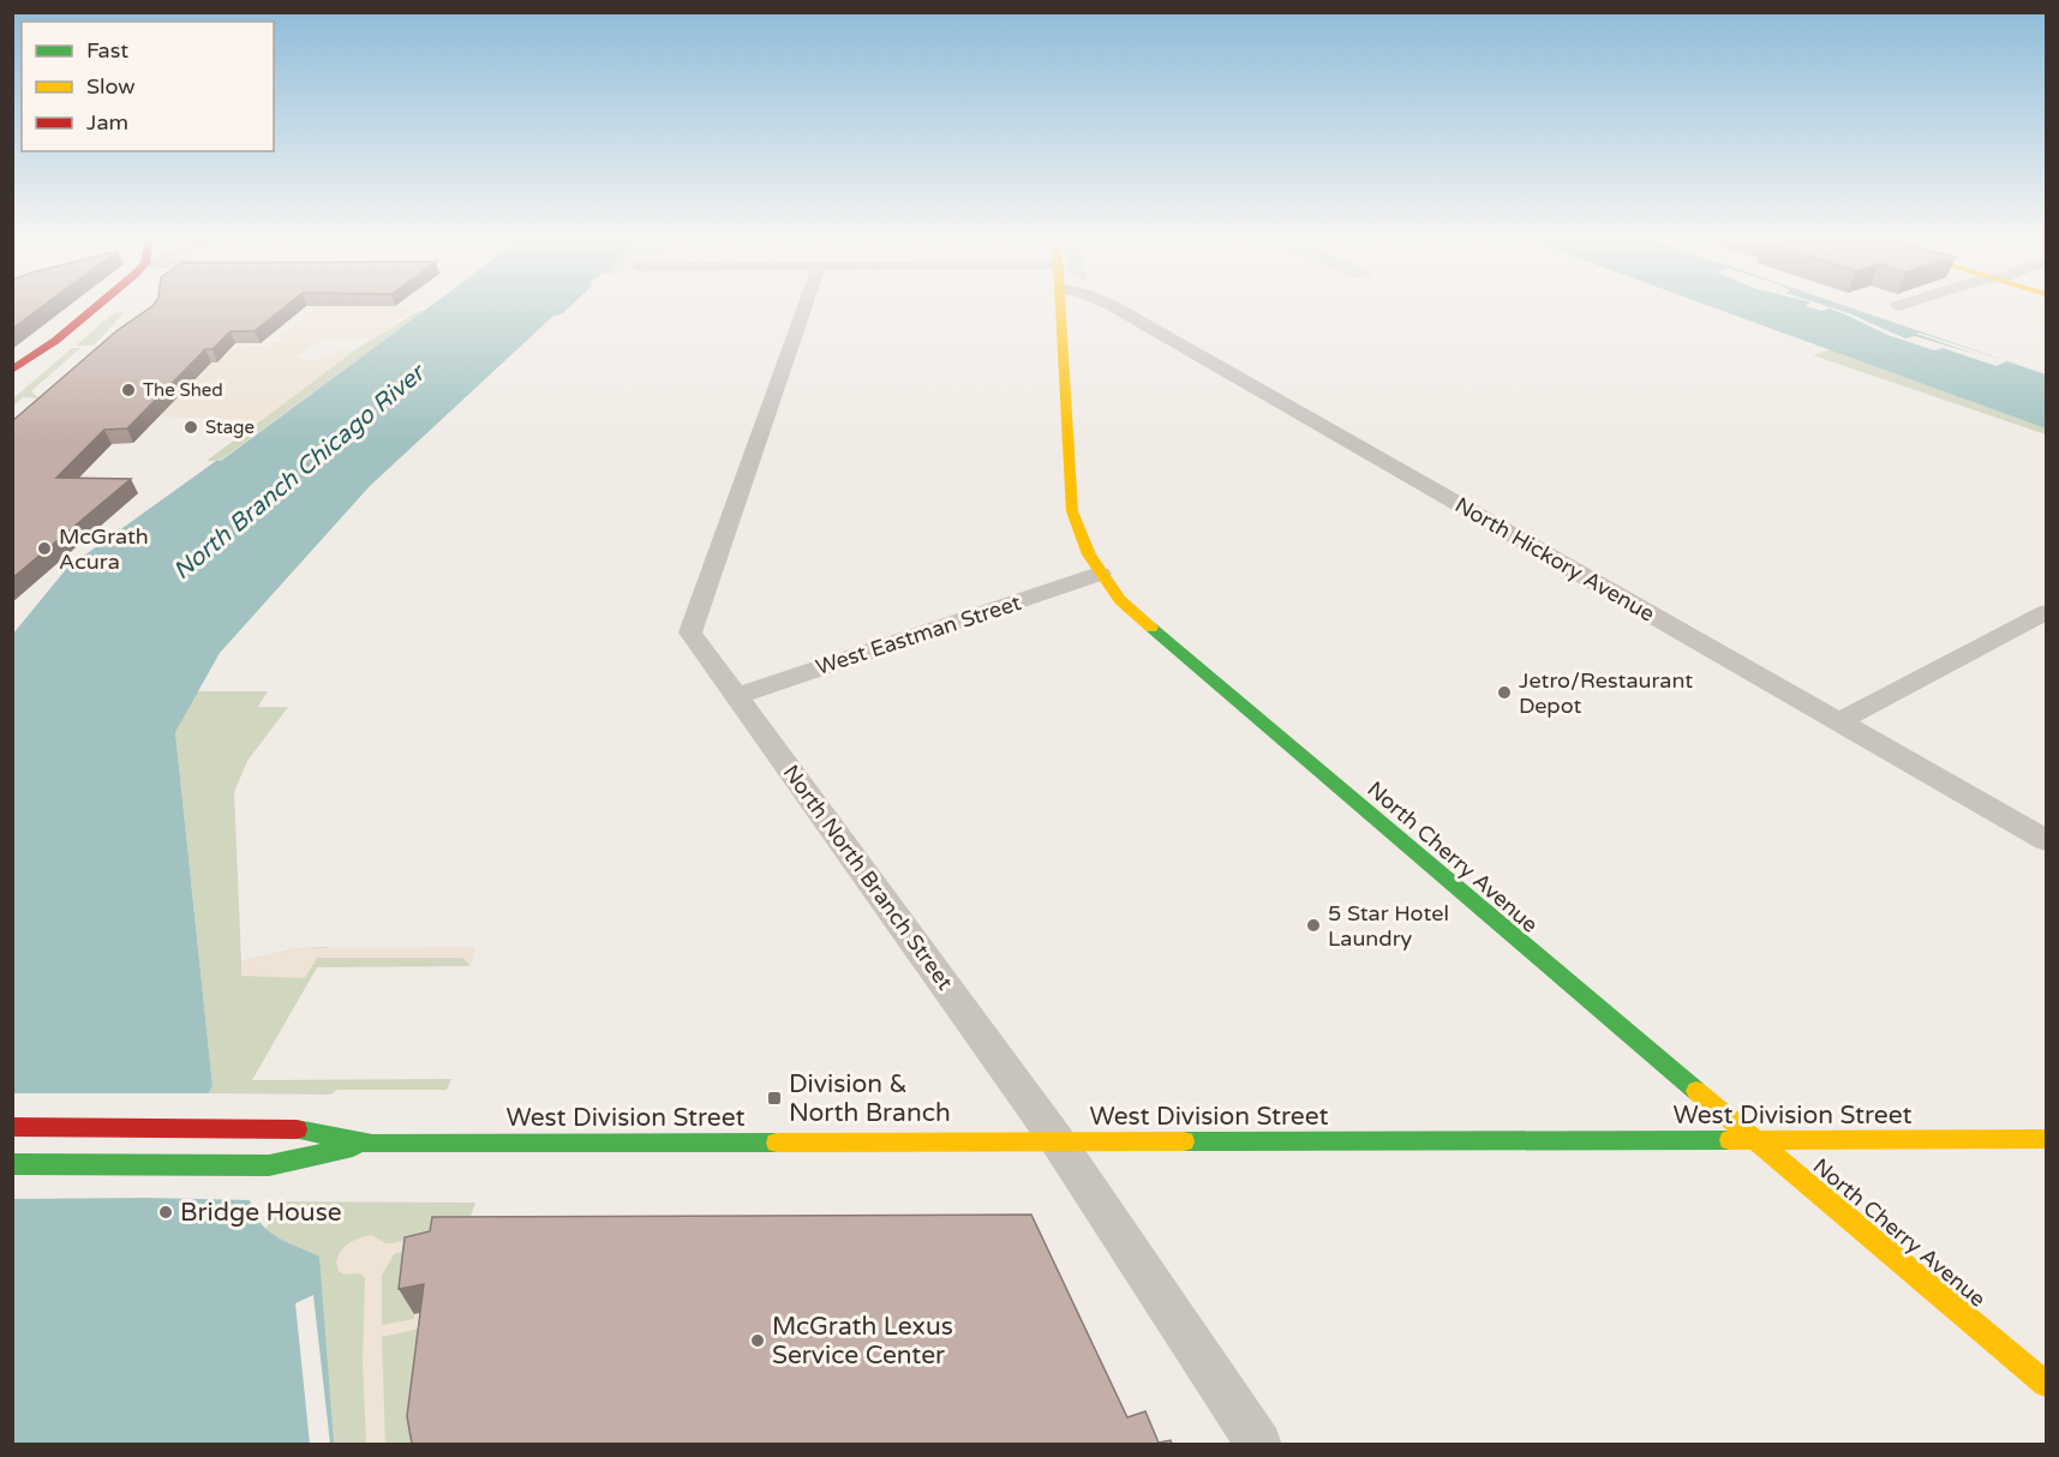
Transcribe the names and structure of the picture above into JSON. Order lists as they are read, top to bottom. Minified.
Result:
{"streets":{"street":["North Hickory Avenue","West Eastman Street","North Cherry Avenue","North North Branch Street","West Division Street"]},"crossings":[["West Eastman Street","North Cherry Avenue"],["West Eastman Street","North North Branch Street"],["North Cherry Avenue","West Division Street"],["North North Branch Street","West Division Street"]],"water":["North Branch Chicago River"],"places":{"other":["The Shed","Stage","McGrath Acura","Jetro/Restaurant Depot","5 Star Hotel Laundry","Bridge House","McGrath Lexus Service Center"],"transit":["Division & North Branch"]},"legend":["Fast","Slow","Jam"]}
